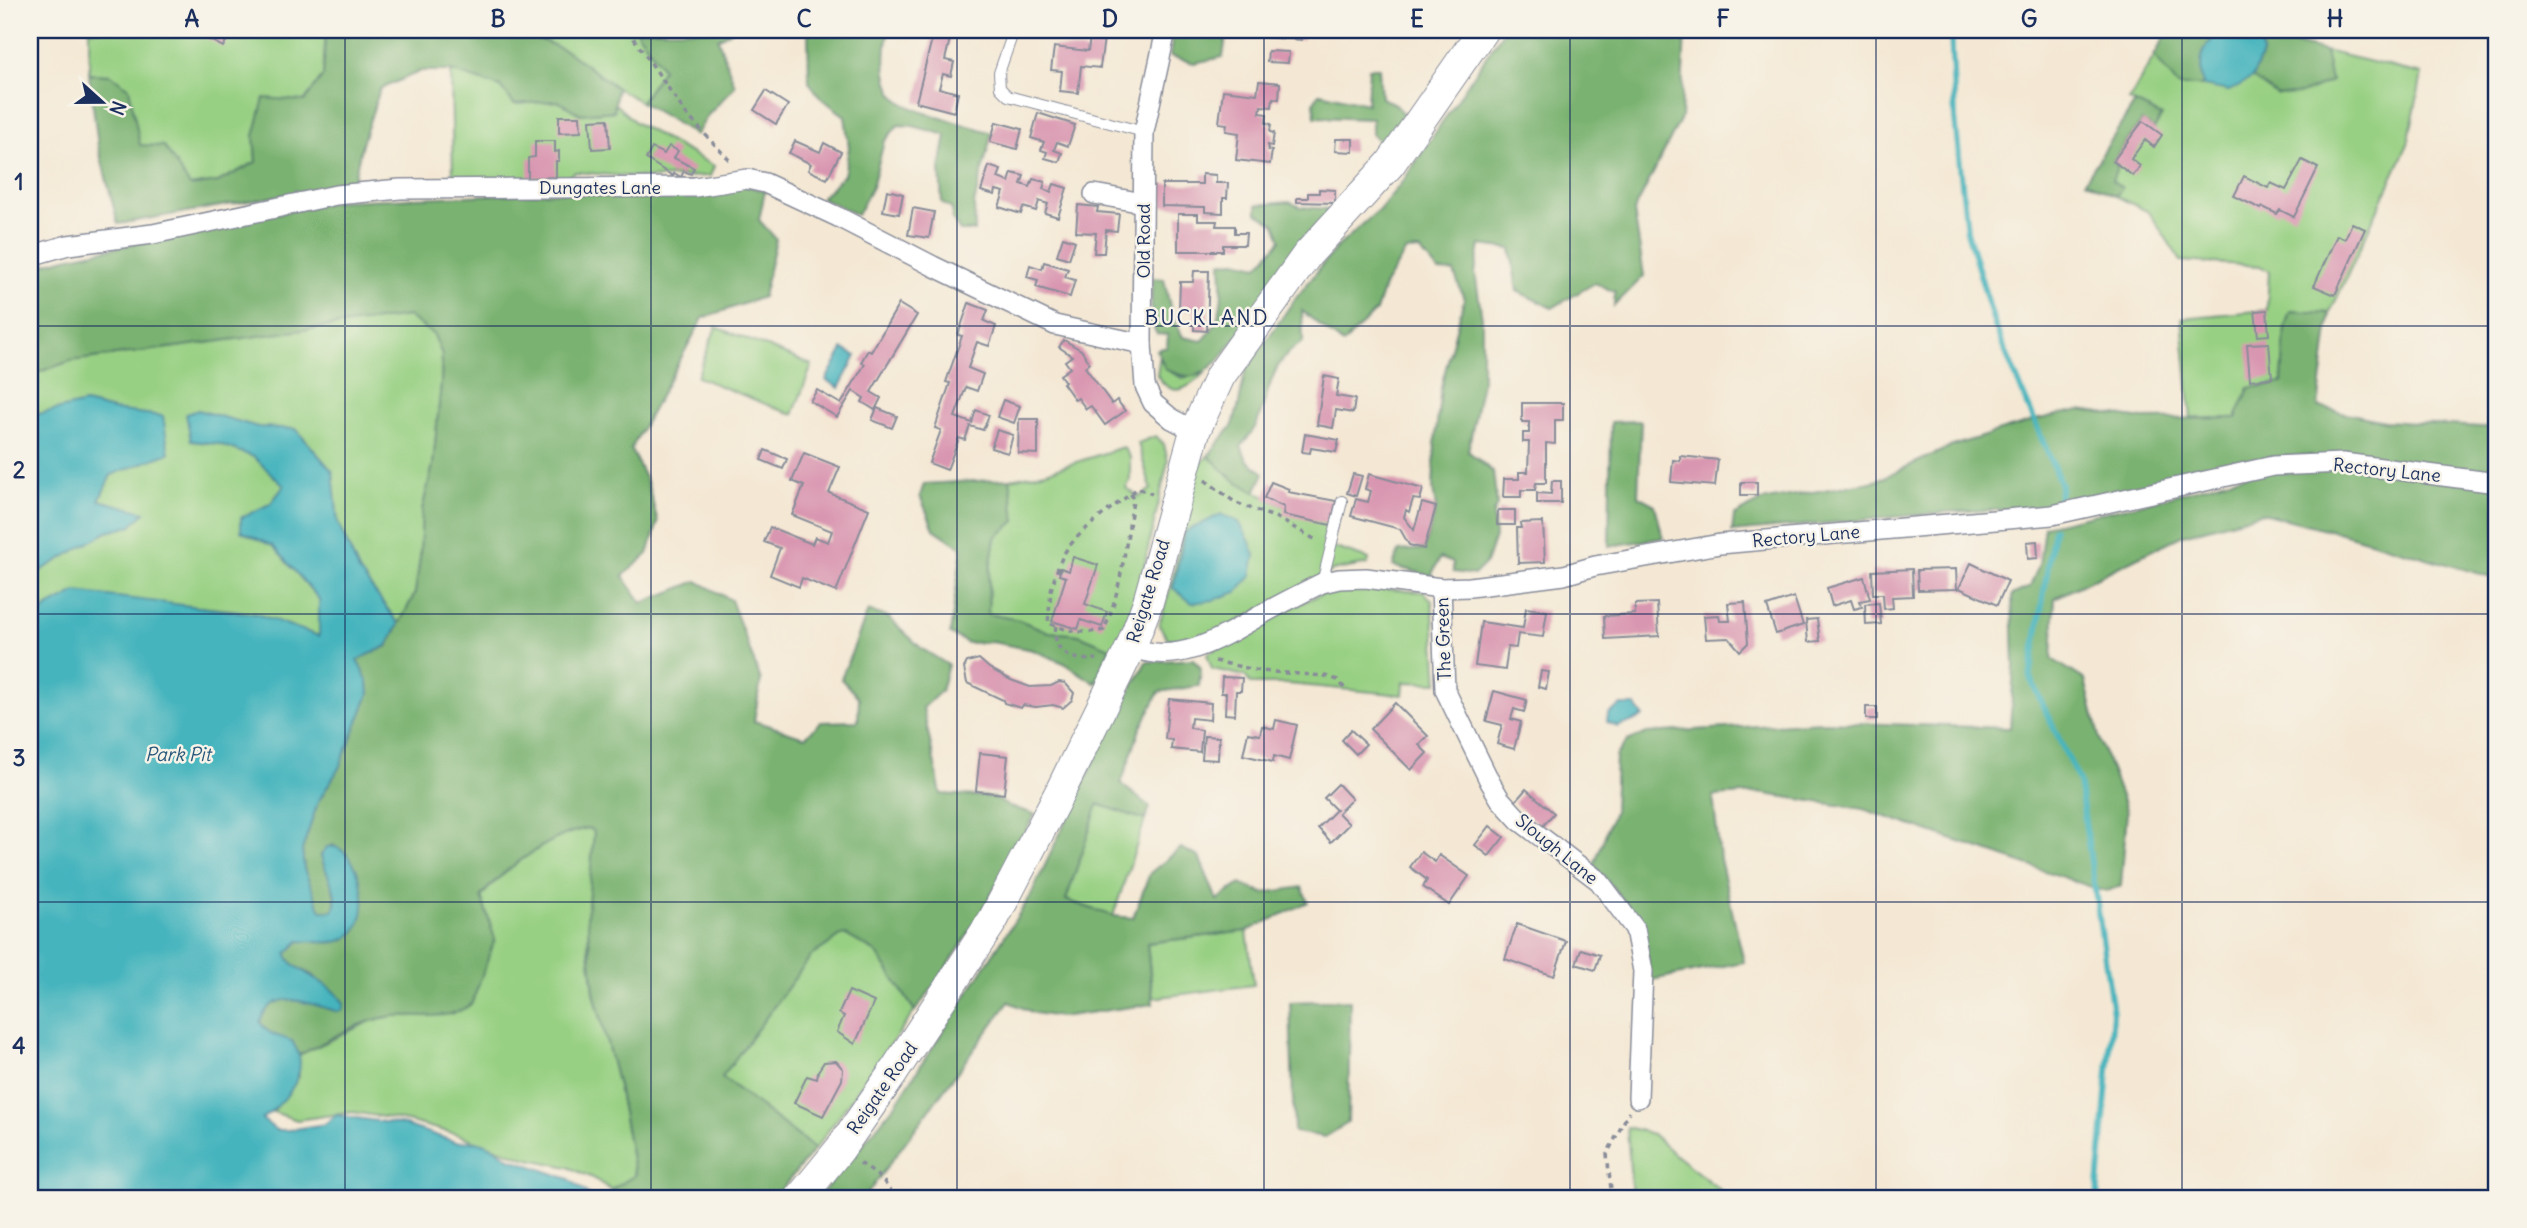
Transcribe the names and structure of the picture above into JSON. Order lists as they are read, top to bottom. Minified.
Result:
{"streets":{"main road":["Reigate Road"],"street":["Dungates Lane","Old Road","Rectory Lane","The Green","Slough Lane"]},"crossings":[["Dungates Lane","Old Road"],["Old Road","Reigate Road"],["Rectory Lane","Reigate Road"],["Rectory Lane","The Green"],["The Green","Slough Lane"]],"districts":["BUCKLAND"],"water":["Park Pit"],"north":"right","grid":{"columns":["A","B","C","D","E","F","G","H"],"rows":["1","2","3","4"]}}
